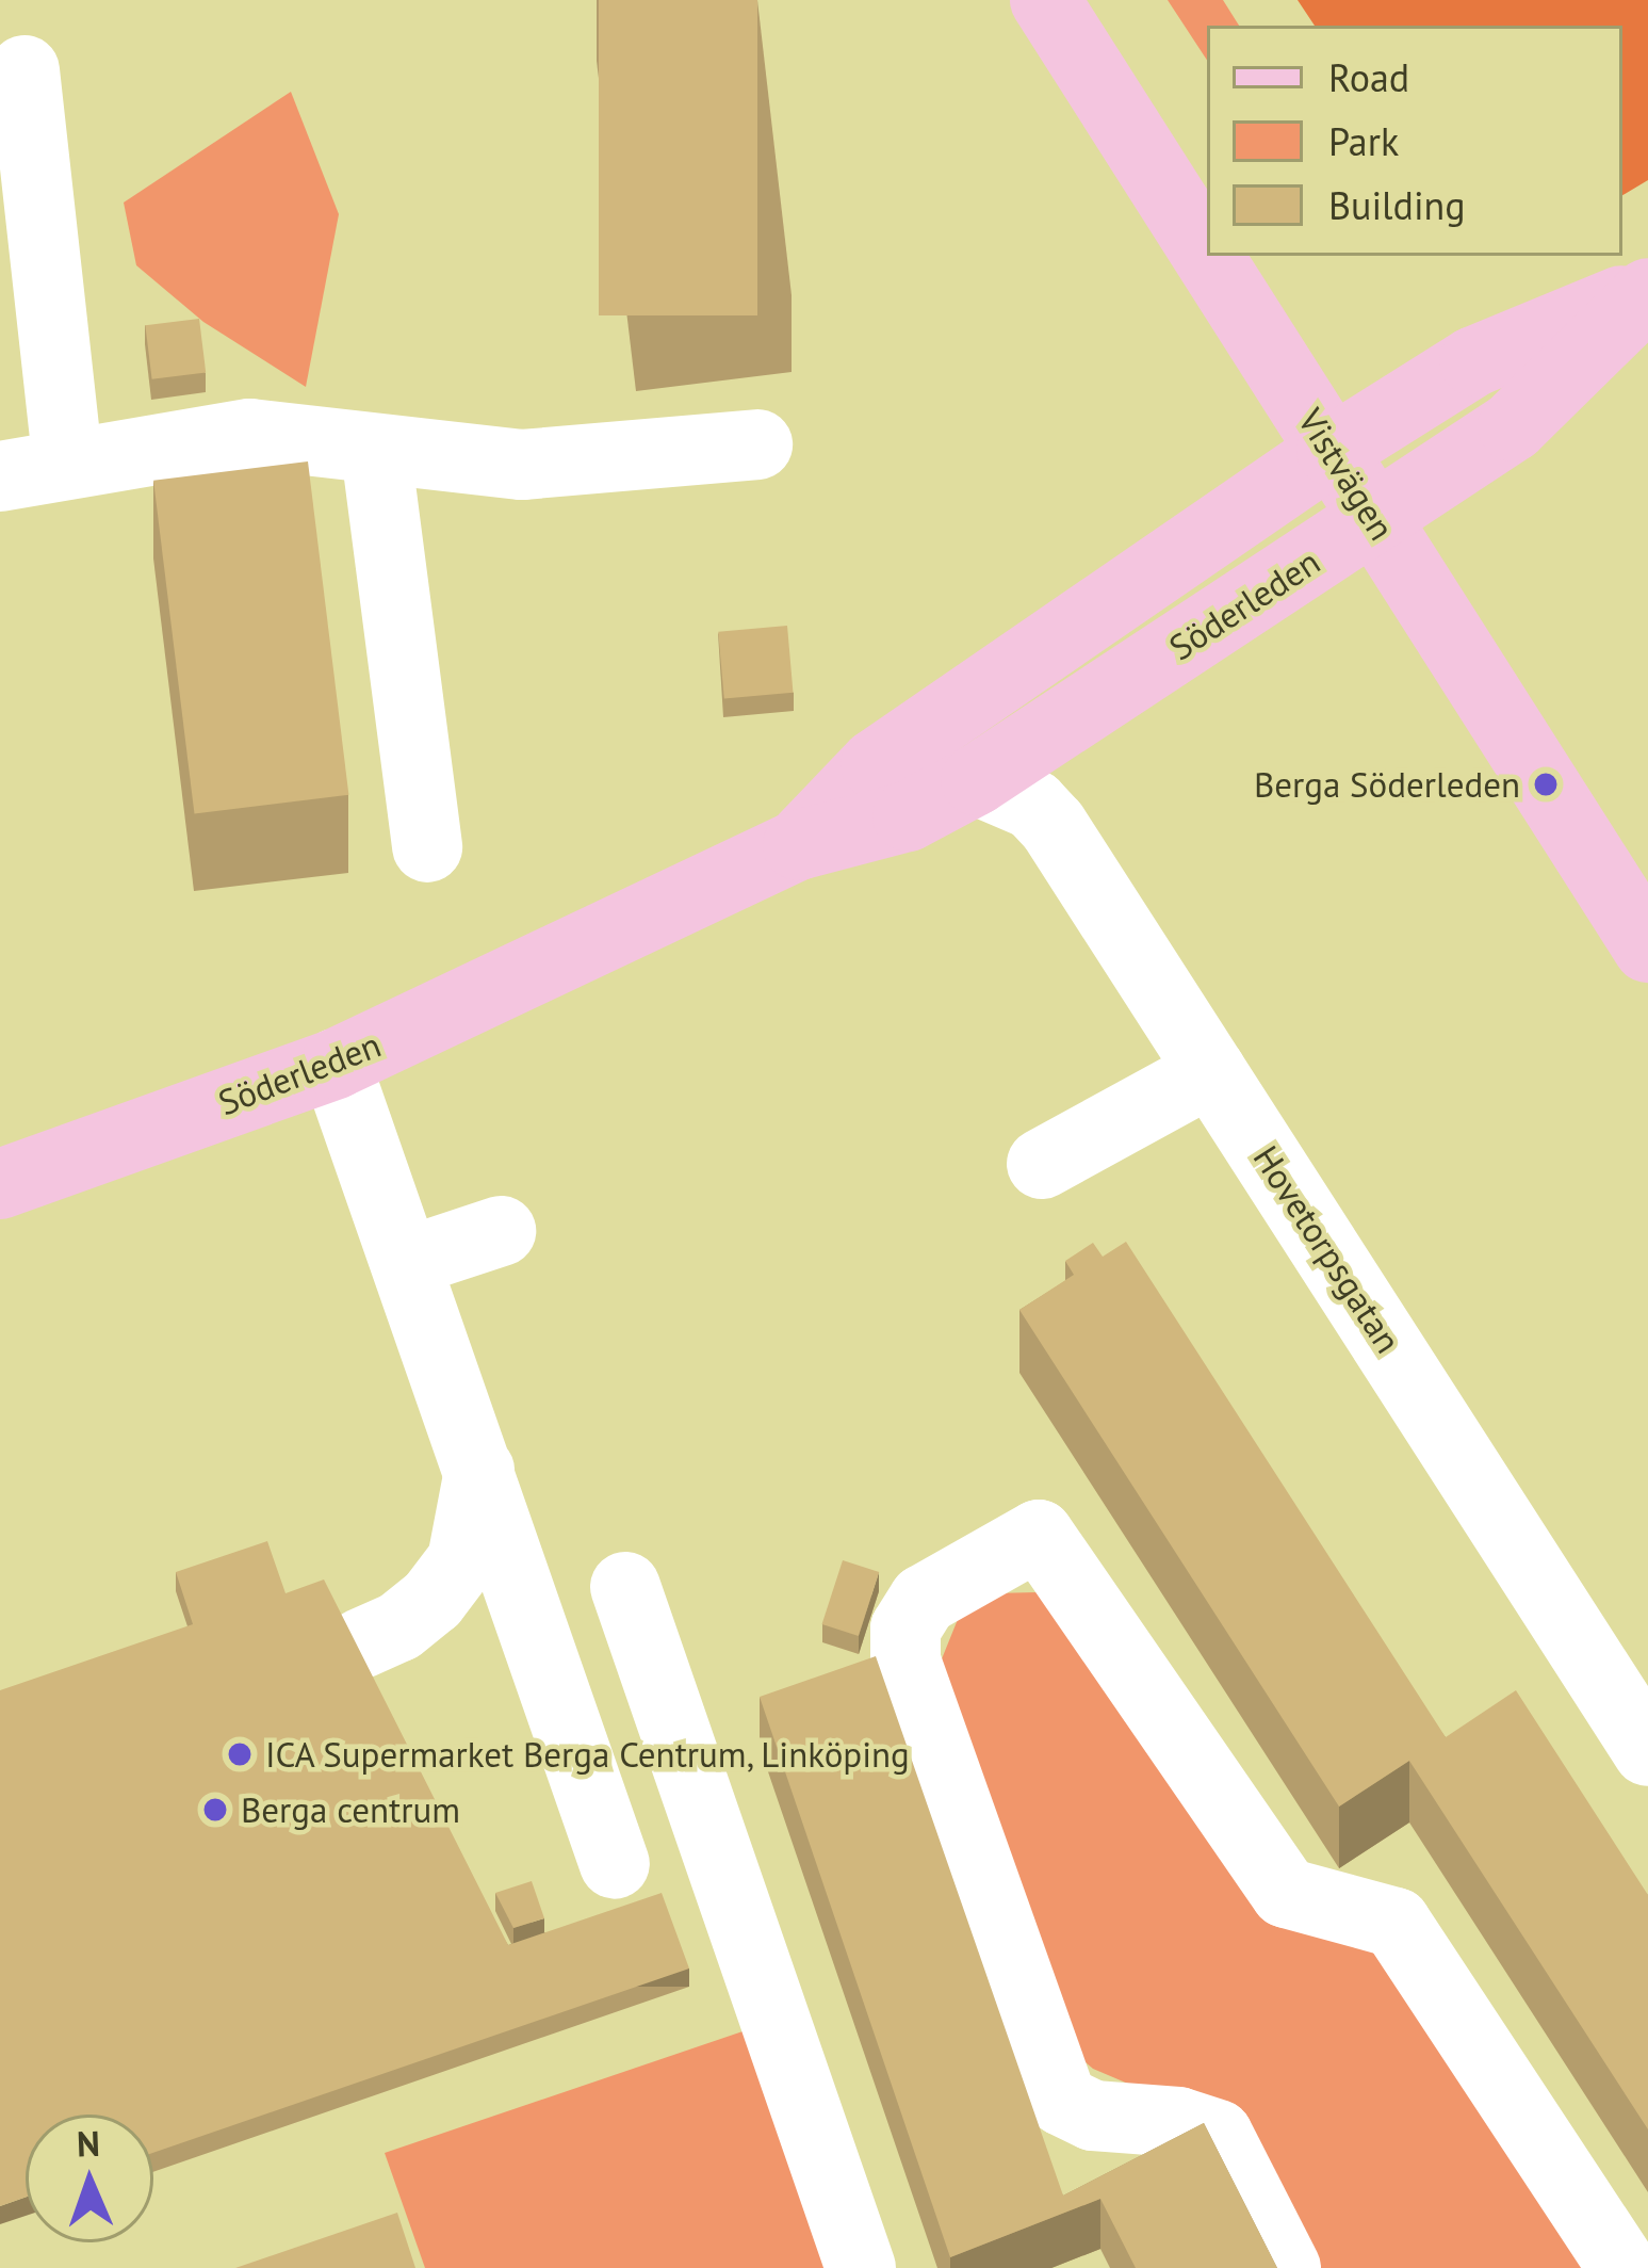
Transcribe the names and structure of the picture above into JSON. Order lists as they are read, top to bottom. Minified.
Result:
{"streets":{"main road":["Vistvägen","Söderleden"],"street":["Hovetorpsgatan"]},"crossings":[["Vistvägen","Söderleden"],["Söderleden","Hovetorpsgatan"]],"places":["Berga Söderleden","ICA Supermarket Berga Centrum, Linköping","Berga centrum"],"legend":["Road","Park","Building"],"north":"top"}
